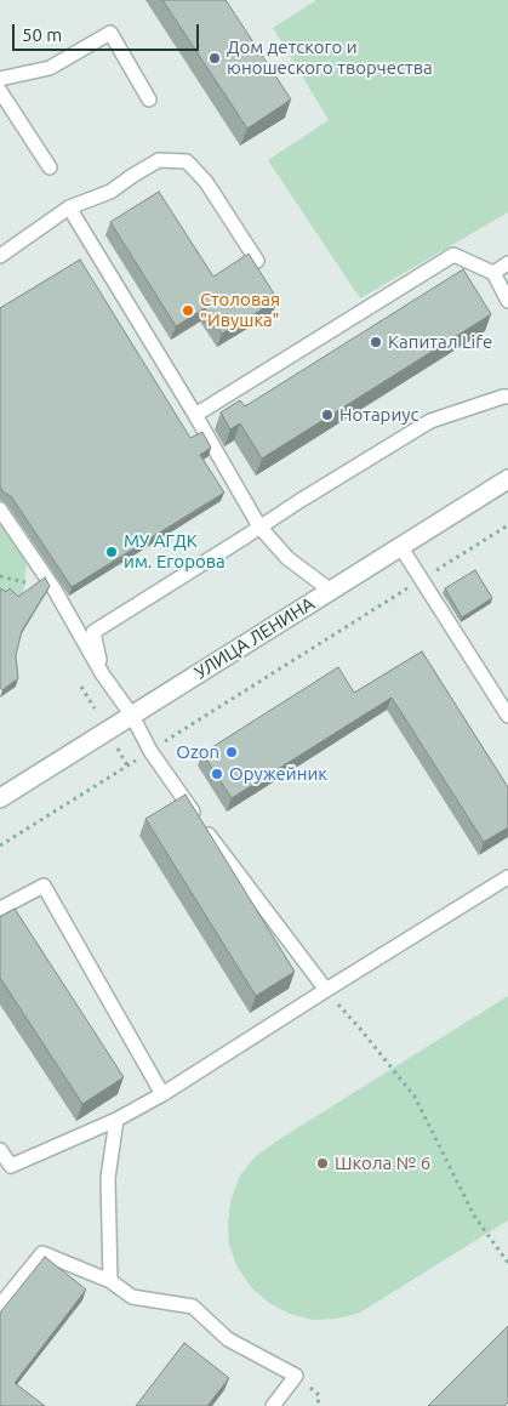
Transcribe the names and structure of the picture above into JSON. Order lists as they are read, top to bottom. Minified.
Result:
{"streets":{"street":["УЛИЦА ЛЕНИНА"]},"places":["Дом детского и юношеского творчества","Столовая \"Ивушка\"","Капитал Life","Нотариус","МУ АГДК им. Егорова","Ozon","Оружейник","Школа № 6"],"scale_bar":"50 m"}
